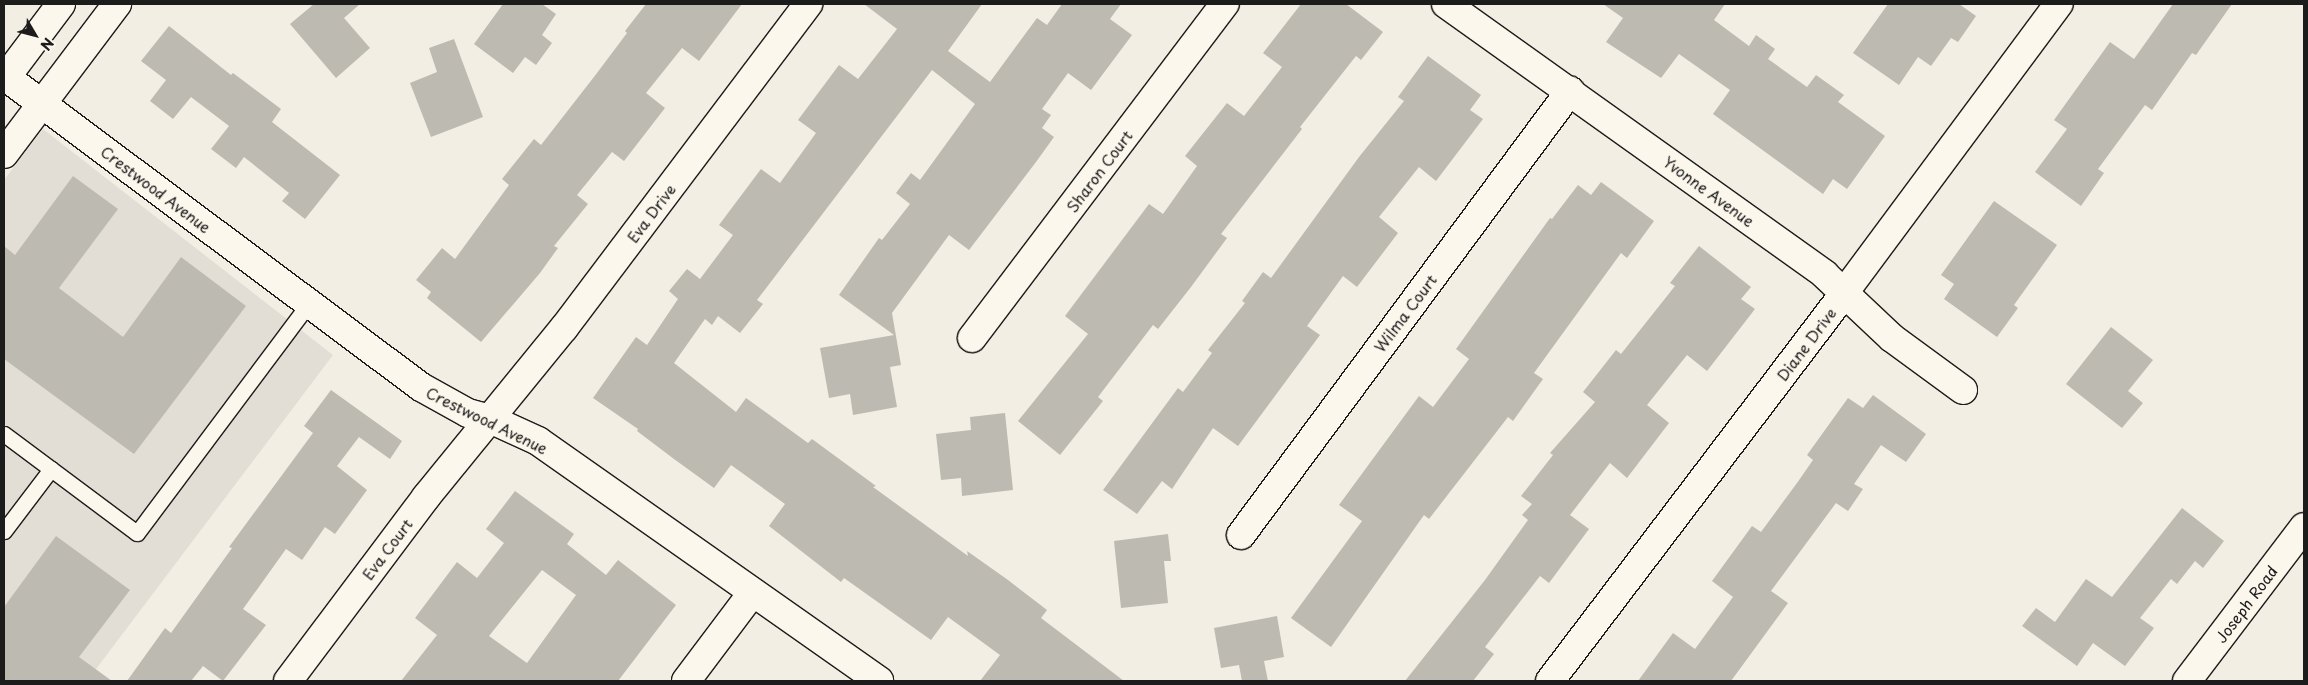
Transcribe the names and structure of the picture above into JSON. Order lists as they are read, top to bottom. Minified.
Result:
{"streets":{"street":["Sharon Court","Crestwood Avenue","Yvonne Avenue","Eva Drive","Wilma Court","Diane Drive","Eva Court","Joseph Road"]},"crossings":[["Crestwood Avenue","Eva Drive"],["Crestwood Avenue","Eva Court"],["Yvonne Avenue","Wilma Court"],["Yvonne Avenue","Diane Drive"],["Eva Drive","Eva Court"]],"north":"bottom right"}
